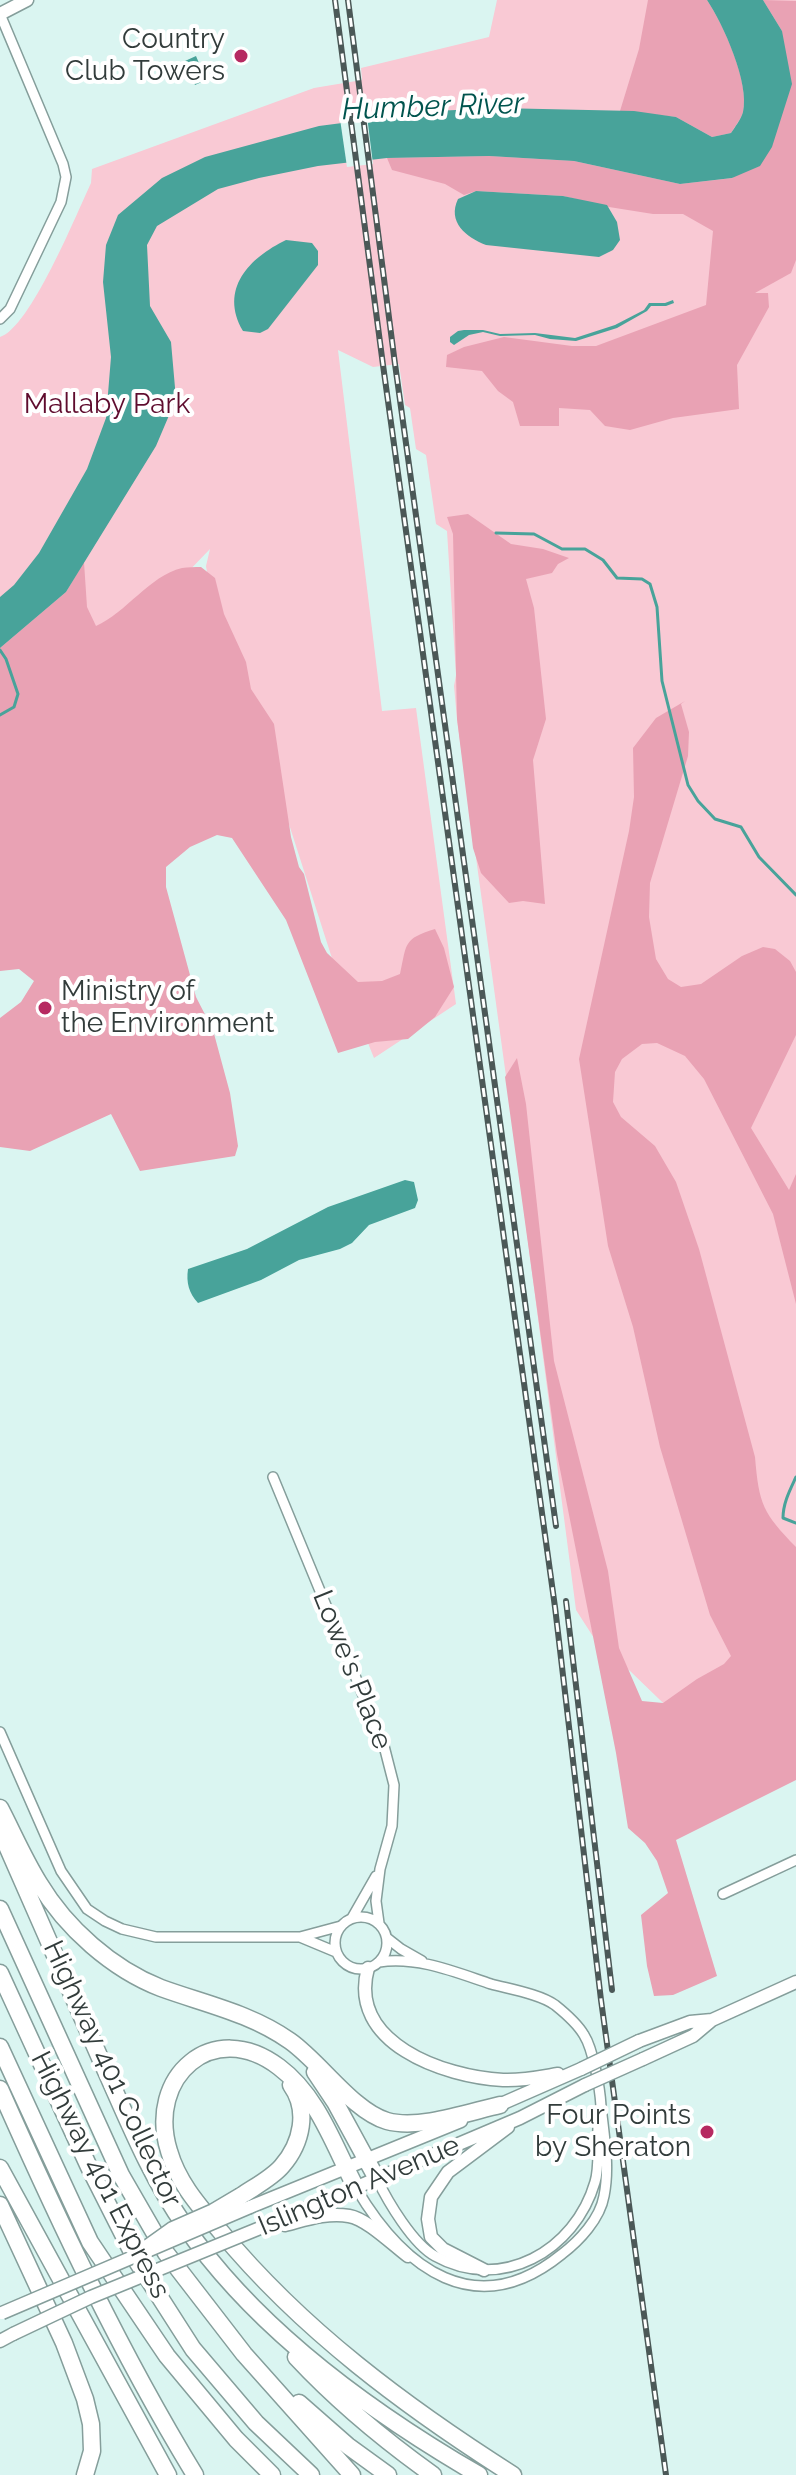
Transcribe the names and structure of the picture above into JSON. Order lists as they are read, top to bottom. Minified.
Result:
{"streets":{"highway":["Highway 401 Collector","Highway 401 Express"],"main road":["Islington Avenue"],"street":["Lowe's Place"]},"water":["Humber River"],"parks":["Mallaby Park"],"places":["Country Club Towers","Ministry of the Environment","Four Points by Sheraton"]}
